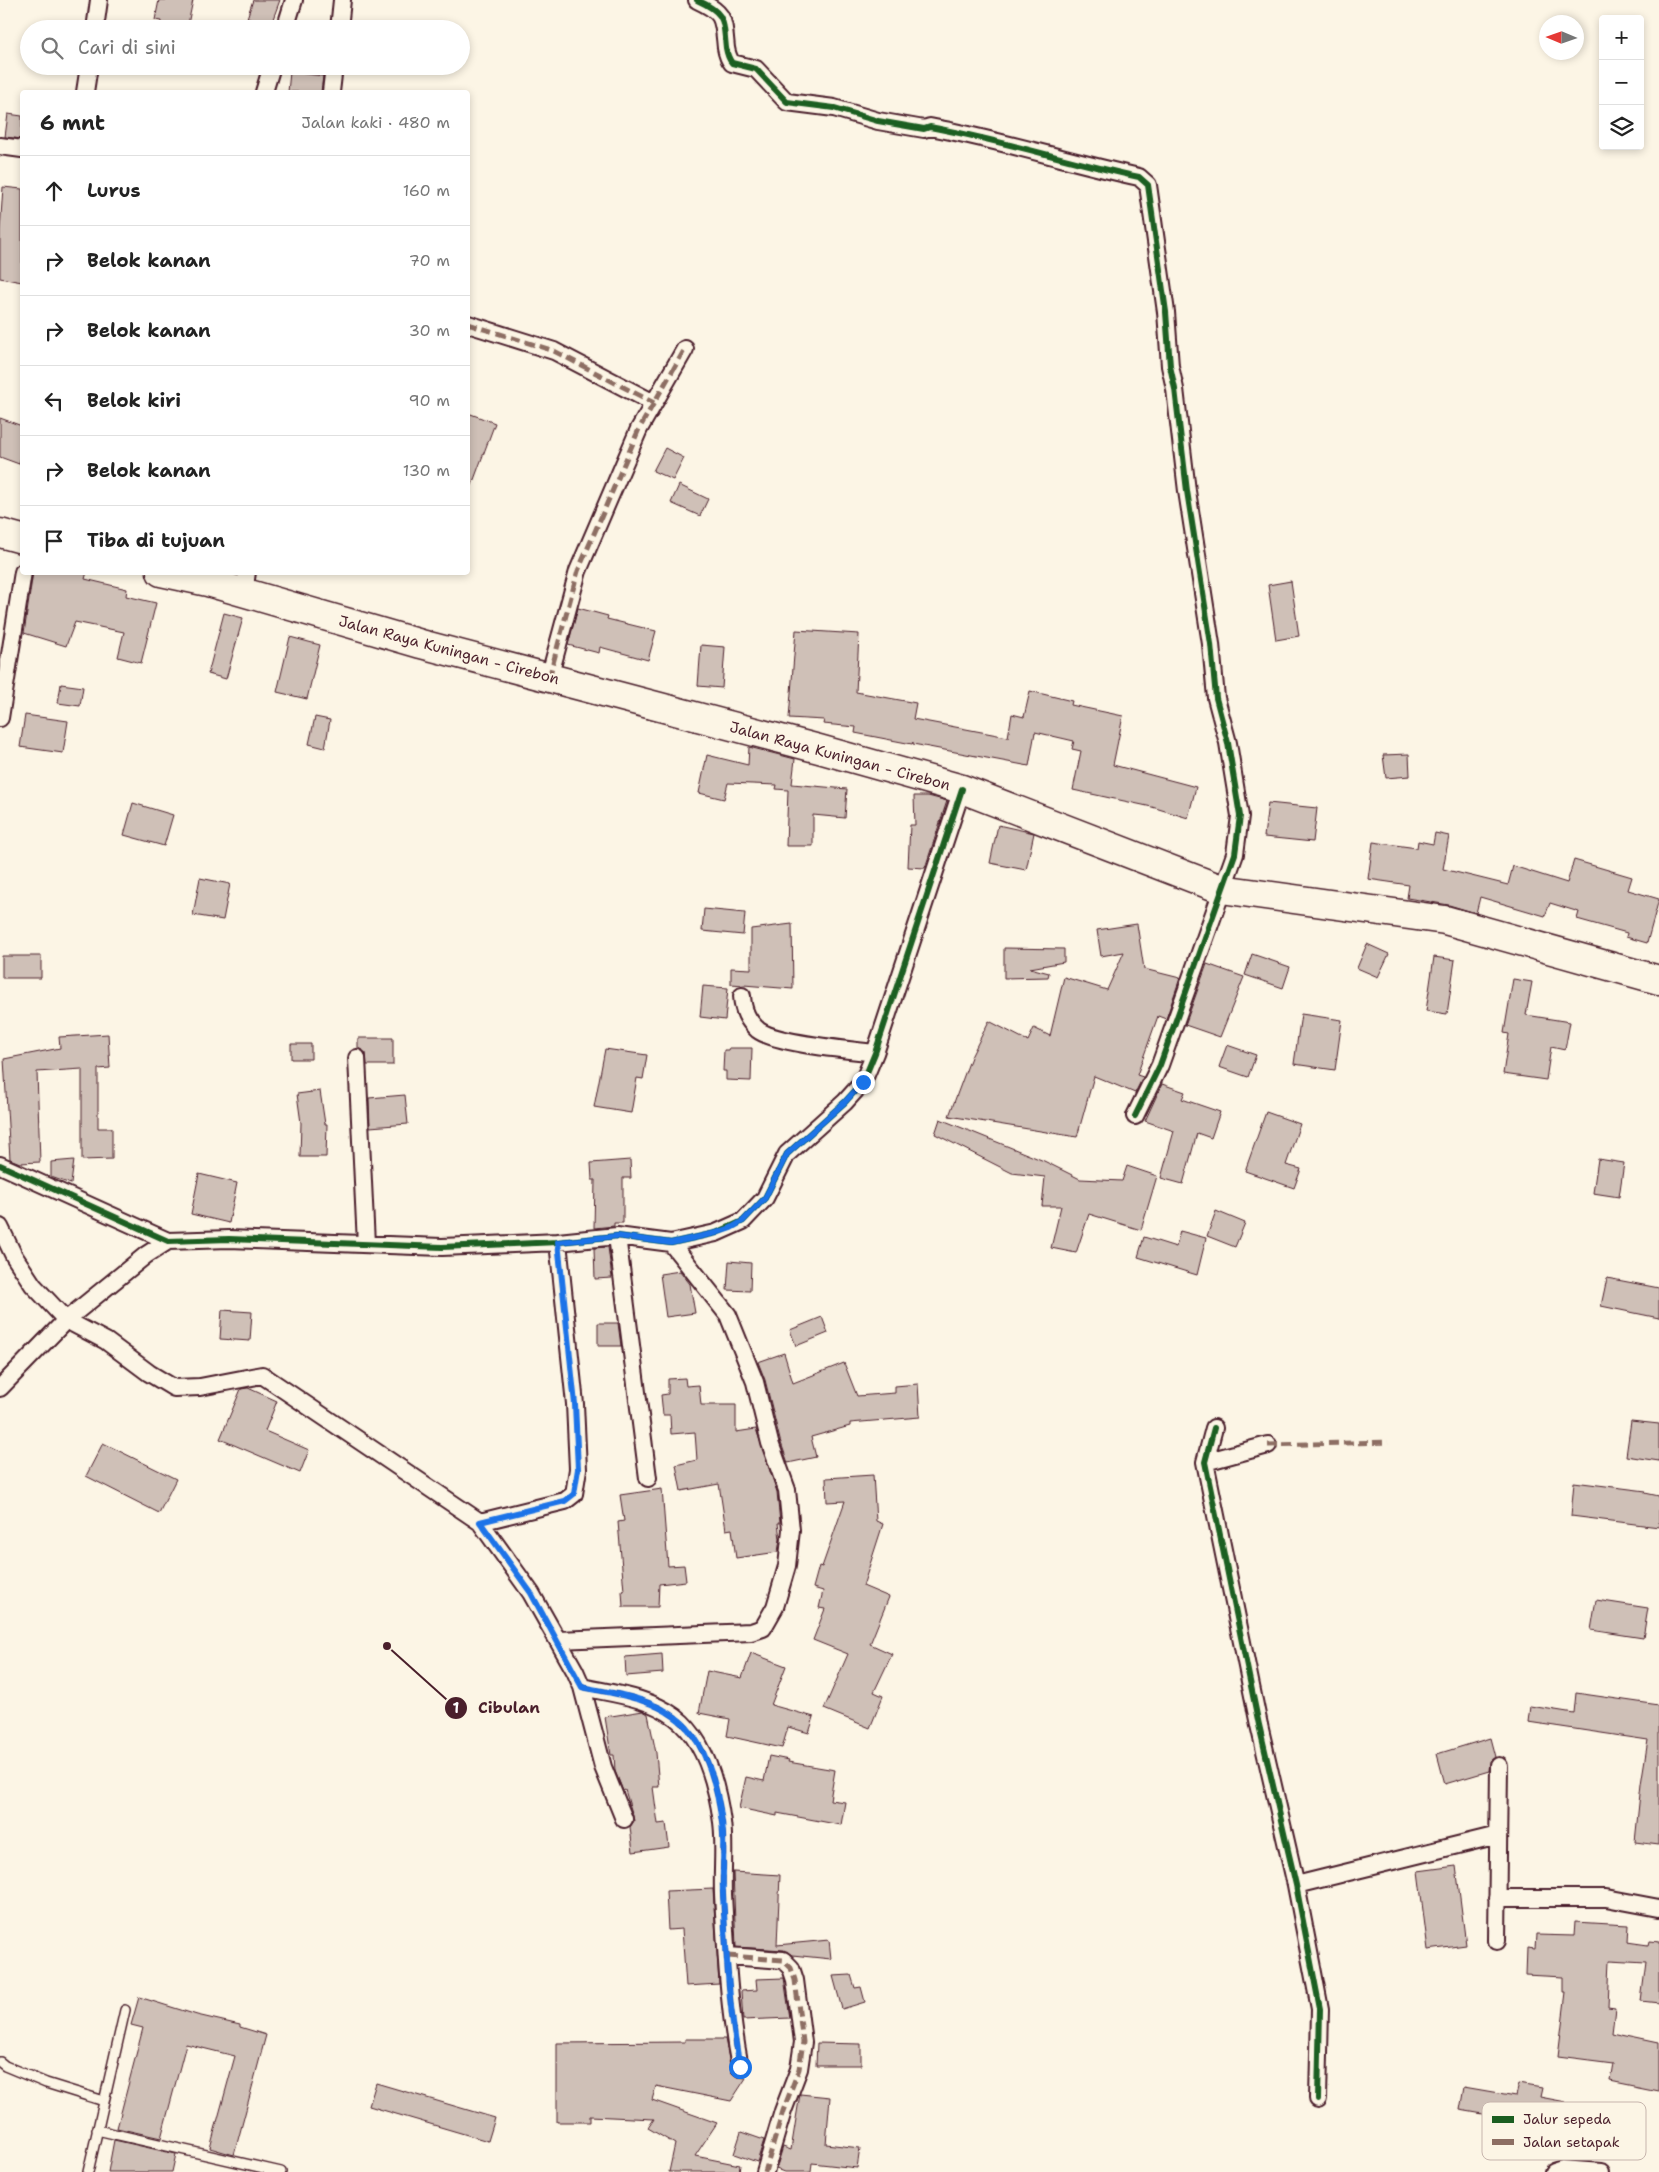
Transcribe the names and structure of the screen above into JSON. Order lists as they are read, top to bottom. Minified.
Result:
{"streets":{"highway":["Jalan Raya Kuningan - Cirebon"]},"places":["Cibulan"],"legend":["Jalur sepeda","Jalan setapak"],"north":"left","page":{"map_buttons":["+","−"],"search":"Cari di sini","heading":["6 mnt","Jalan kaki · 480 m"],"list":[["Lurus","160 m"],["Belok kanan","70 m"],["Belok kanan","30 m"],["Belok kiri","90 m"],["Belok kanan","130 m"],"Tiba di tujuan"]}}
